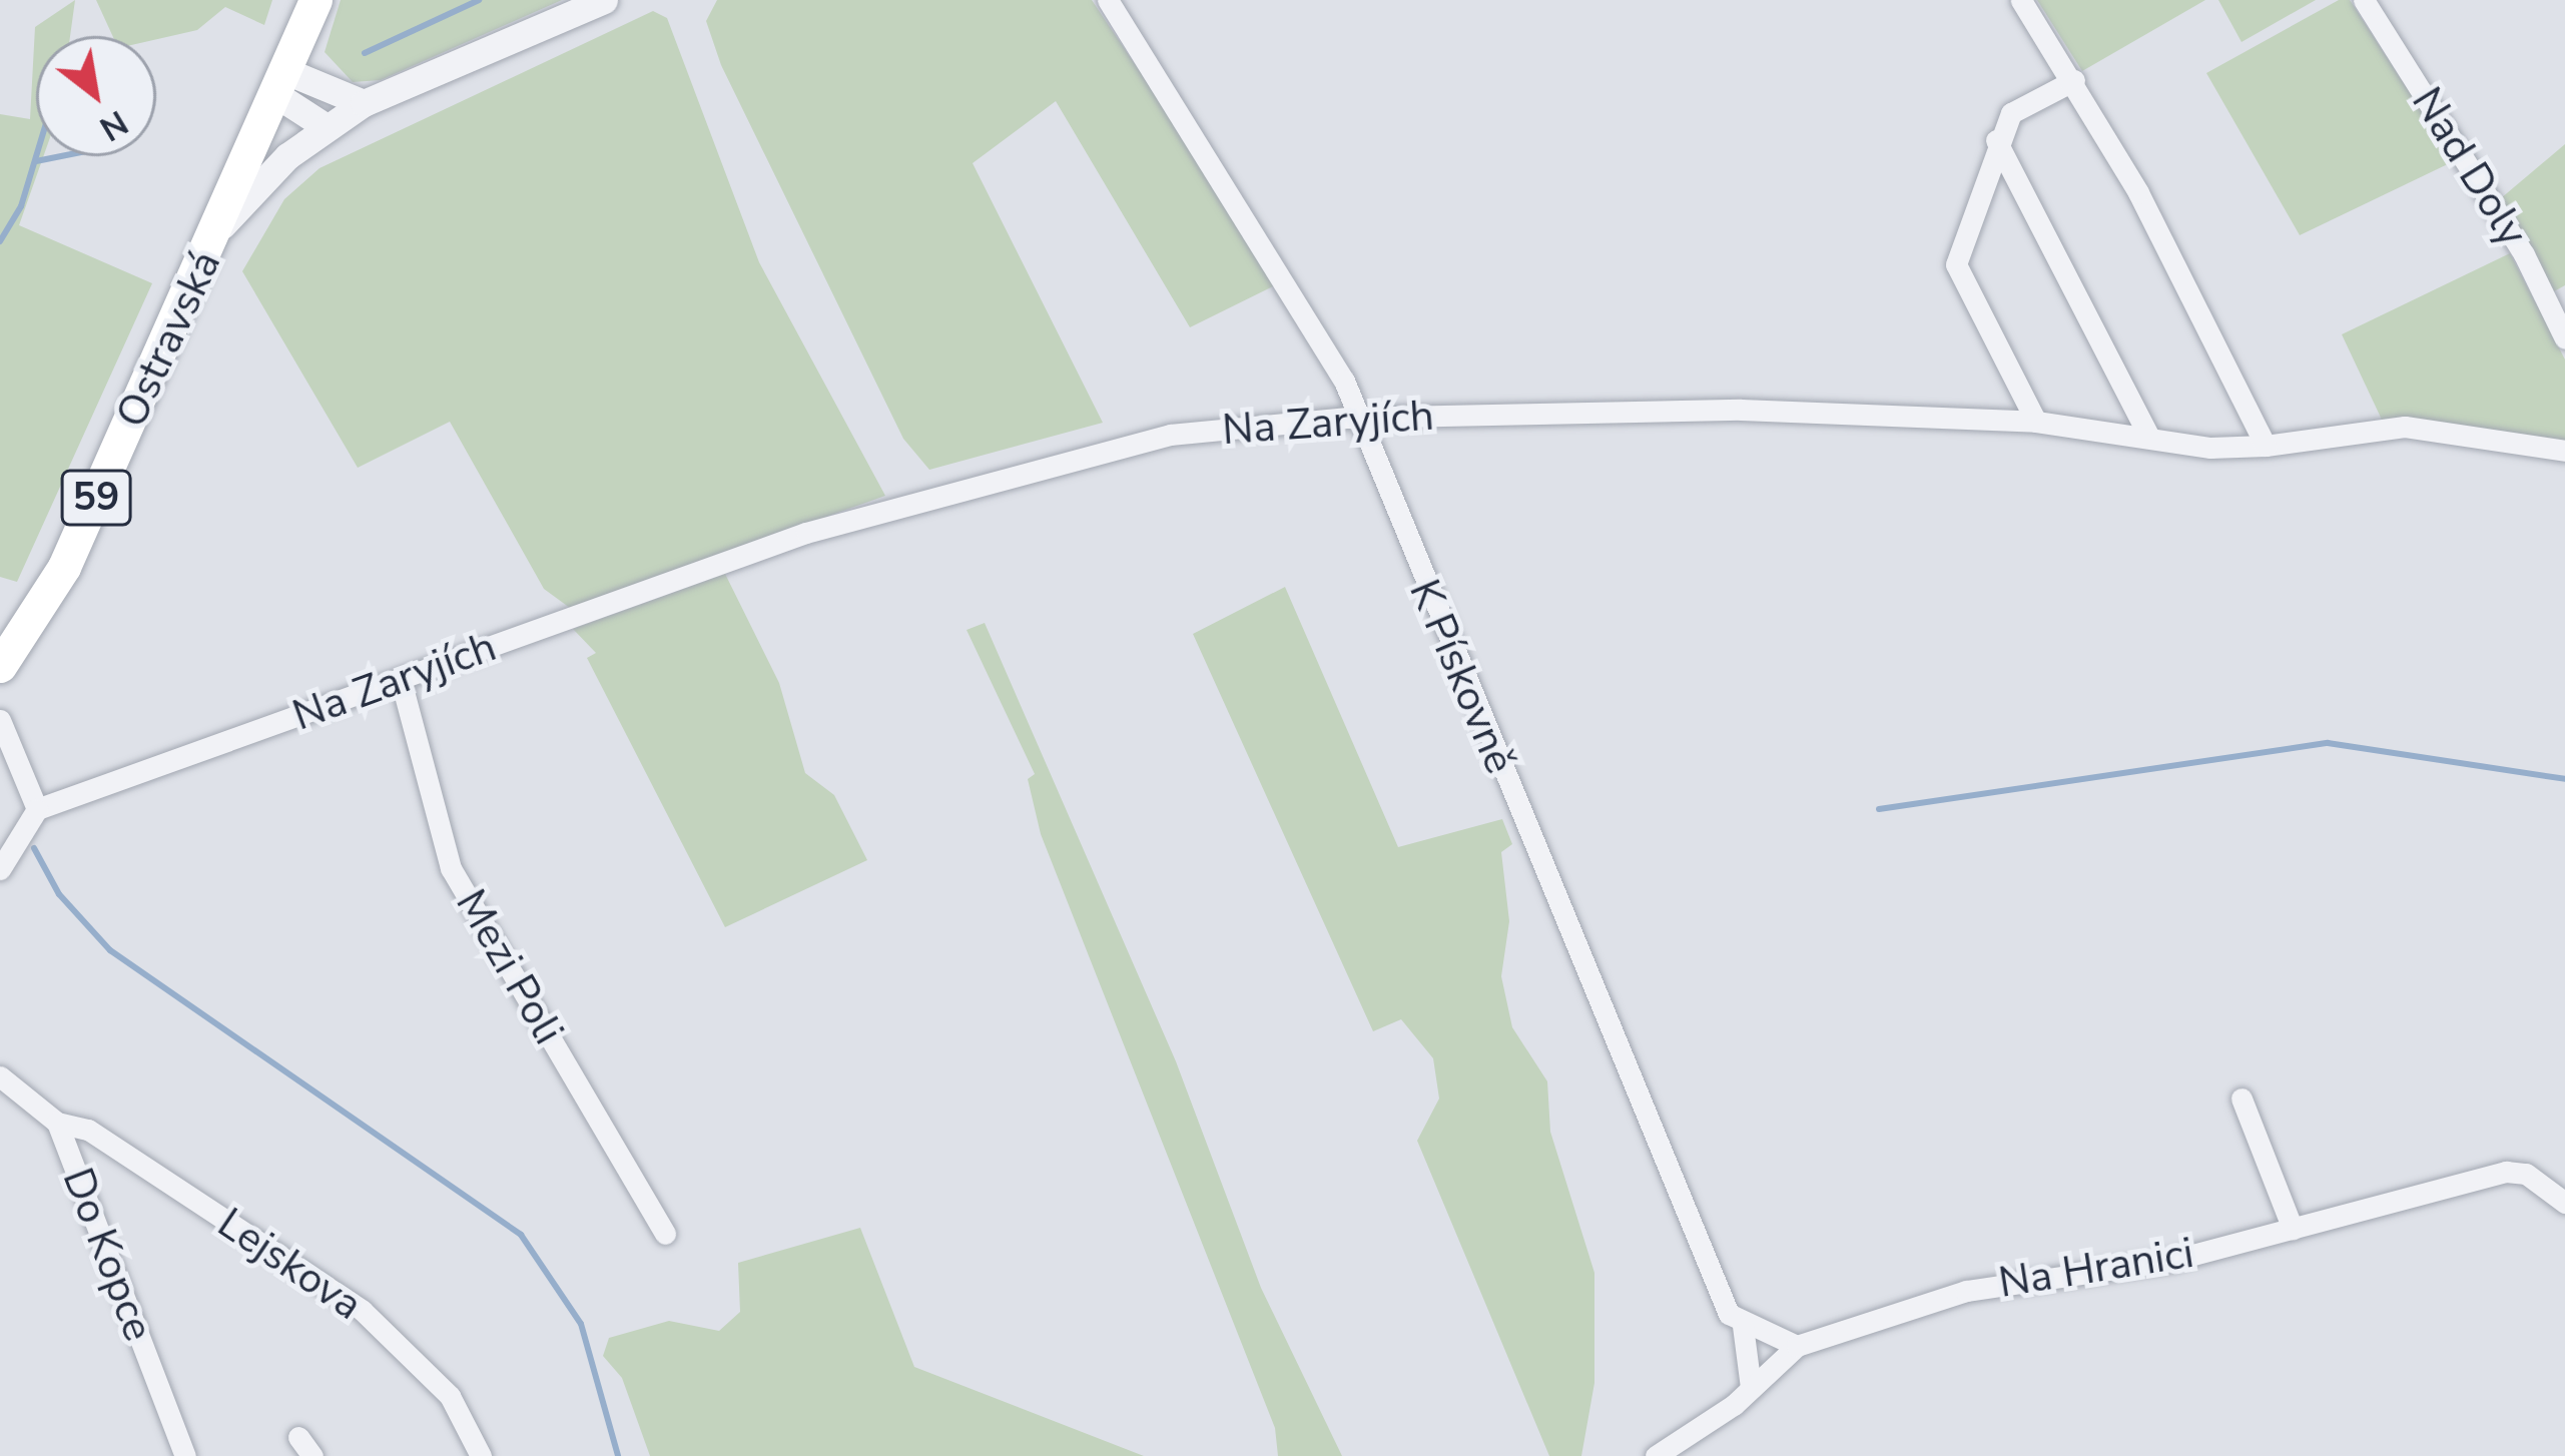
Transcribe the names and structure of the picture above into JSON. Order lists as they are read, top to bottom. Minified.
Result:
{"streets":{"main road":["Ostravská","59"],"street":["Nad Doly","Na Zaryjích","K Pískovně","Mezi Poli","Do Kopce","Lejskova","Na Hranici"]},"crossings":[["Na Zaryjích","K Pískovně"],["Na Zaryjích","Mezi Poli"],["Do Kopce","Lejskova"]],"north":"bottom right"}
